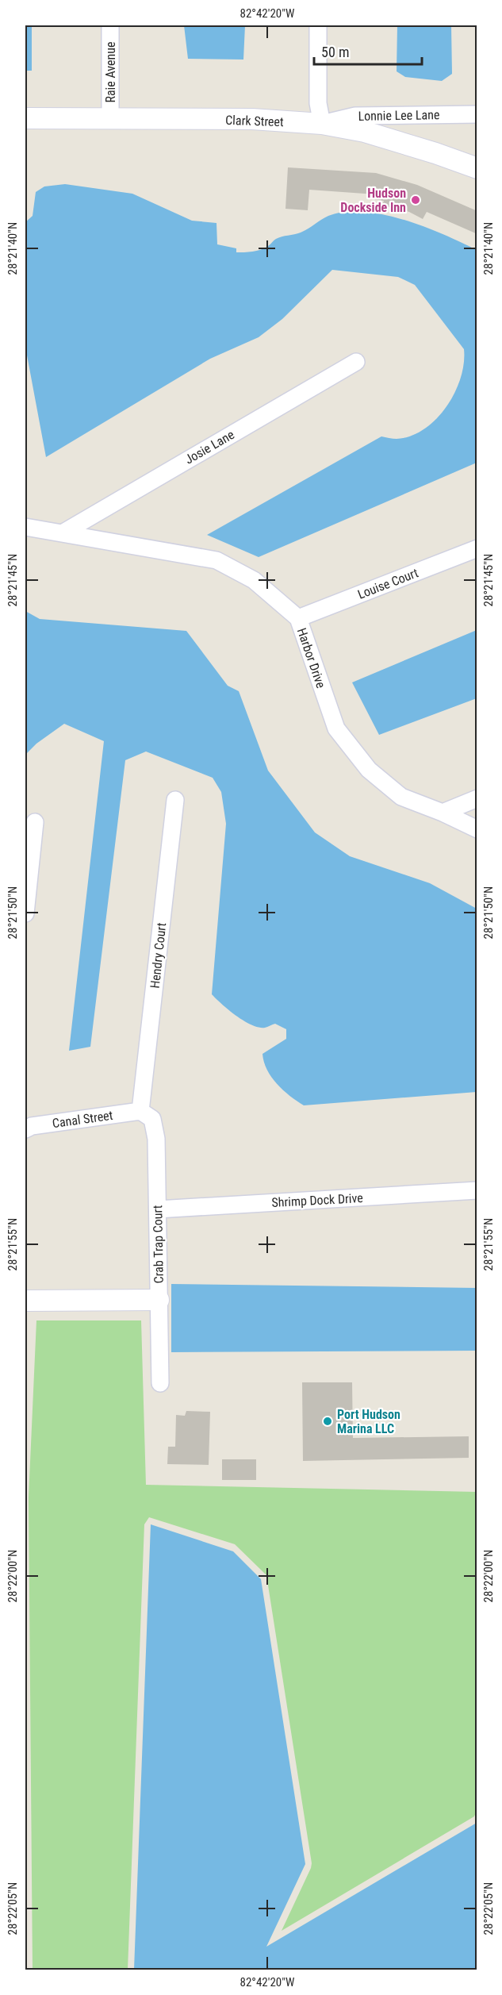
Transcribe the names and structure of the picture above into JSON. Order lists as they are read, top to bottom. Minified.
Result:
{"streets":{"street":["Raie Avenue","Lonnie Lee Lane","Clark Street","Josie Lane","Louise Court","Harbor Drive","Hendry Court","Canal Street","Shrimp Dock Drive","Crab Trap Court"]},"crossings":[["Raie Avenue","Clark Street"],["Lonnie Lee Lane","Clark Street"],["Josie Lane","Harbor Drive"],["Louise Court","Harbor Drive"],["Hendry Court","Canal Street"],["Hendry Court","Crab Trap Court"],["Canal Street","Crab Trap Court"],["Shrimp Dock Drive","Crab Trap Court"]],"places":["Hudson Dockside Inn","Port Hudson Marina LLC"],"scale_bar":"50 m","coordinates":["82°42'20\"W","28°21'40\"N","28°21'45\"N","28°21'50\"N","28°21'55\"N","28°22'00\"N","28°22'05\"N"]}
